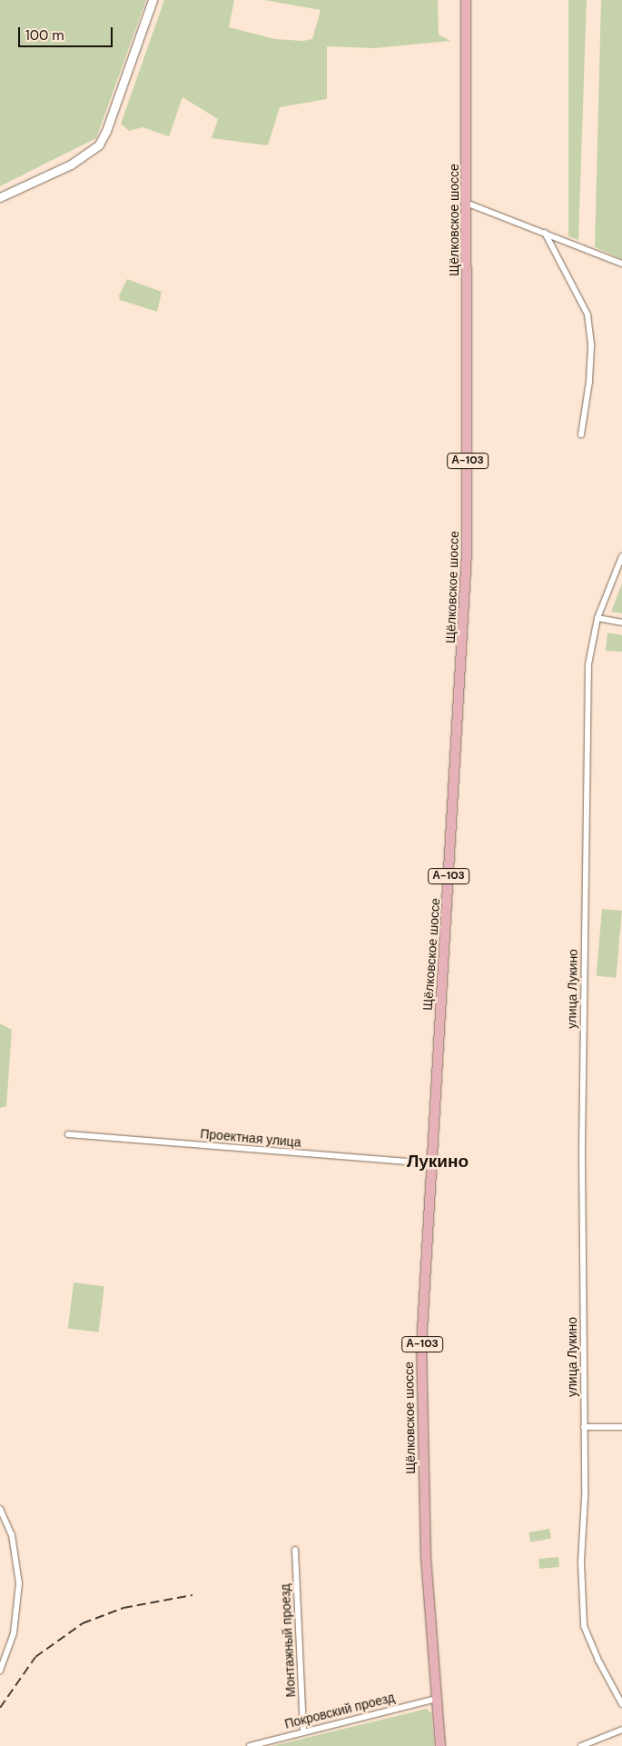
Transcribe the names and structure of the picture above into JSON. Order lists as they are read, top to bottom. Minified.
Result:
{"streets":{"main road":["Щёлковское шоссе","А-103"],"street":["улица Лукино","Проектная улица","Монтажный проезд","Покровский проезд"]},"crossings":[["Щёлковское шоссе","Проектная улица"],["Щёлковское шоссе","Покровский проезд"],["Монтажный проезд","Покровский проезд"]],"districts":["Лукино"],"scale_bar":"100 m"}
